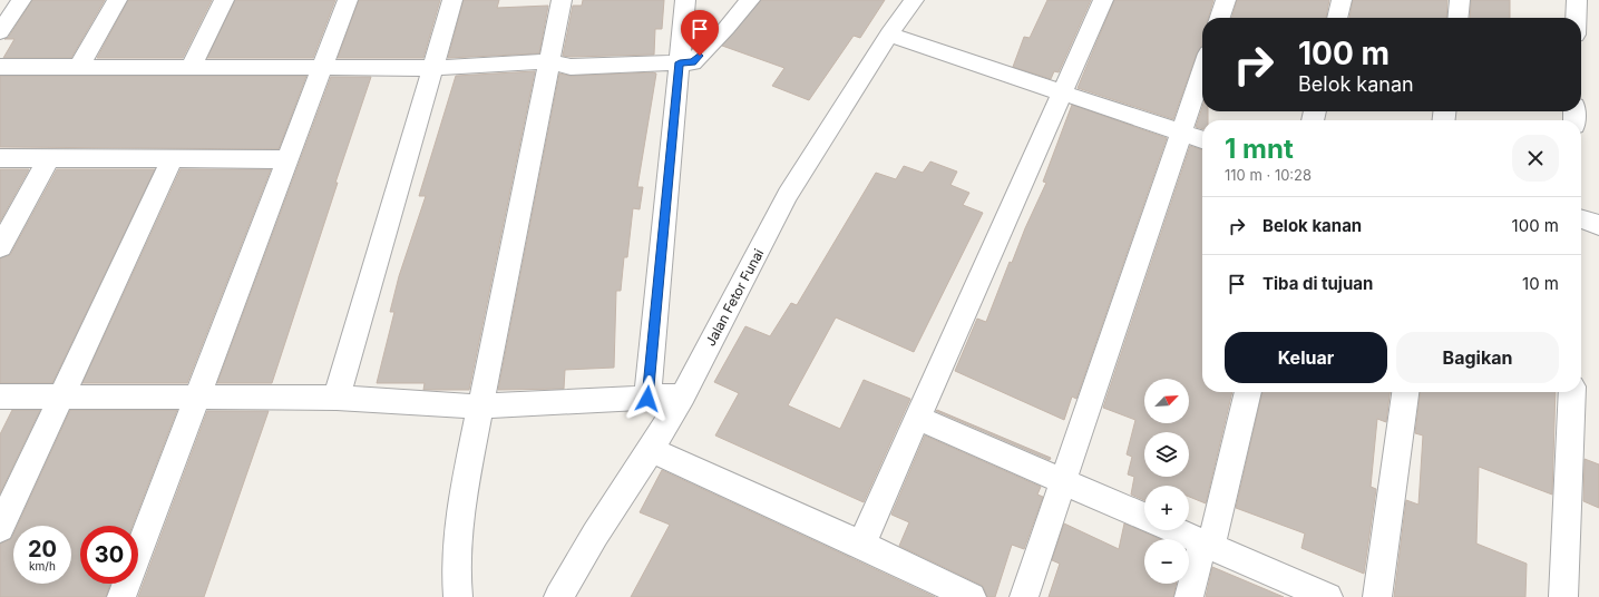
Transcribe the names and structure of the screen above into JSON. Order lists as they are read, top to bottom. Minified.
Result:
{"streets":{"street":["Jalan Fetor Funai"]},"north":"top right","page":{"turn":["100 m","Belok kanan"],"heading":["1 mnt","110 m · 10:28"],"list":[{"name":"Belok kanan","value":"100 m"},{"name":"Tiba di tujuan","value":"10 m"}],"buttons":["Keluar","Bagikan"],"map_buttons":["+","−"],"speed":"20 km/h","limit":"30"}}
